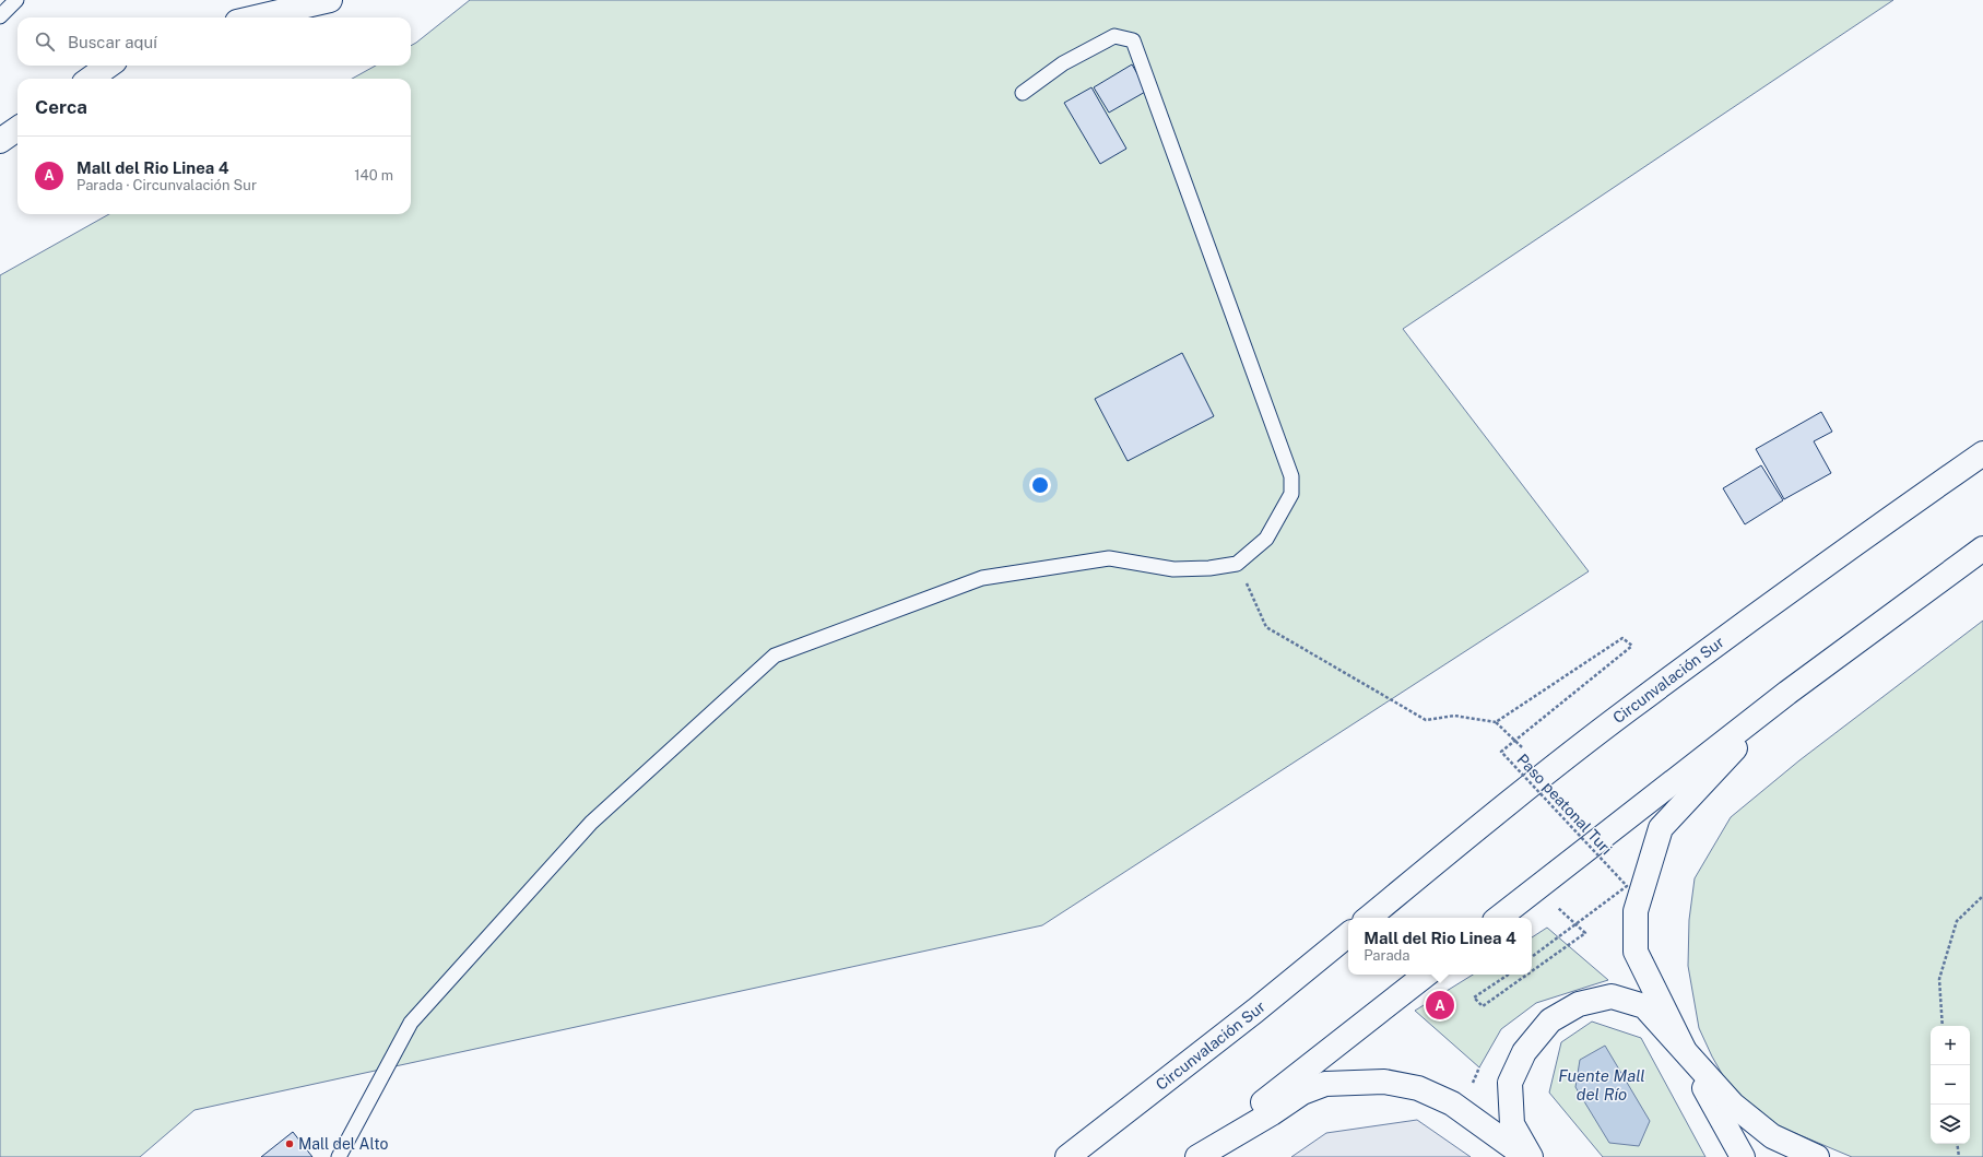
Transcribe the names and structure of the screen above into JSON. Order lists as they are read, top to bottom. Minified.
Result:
{"streets":{"main road":["Circunvalación Sur"],"path":["Paso peatonal Turi"]},"water":["Fuente Mall del Río"],"places":["Mall del Alto"],"page":{"search":"Buscar aquí","heading":"Cerca","list":[{"mark":"A","name":"Mall del Rio Linea 4","note":"Parada · Circunvalación Sur","value":"140 m"}],"popup":["Mall del Rio Linea 4","Parada"],"pins":"A","map_buttons":["+","−"]}}
